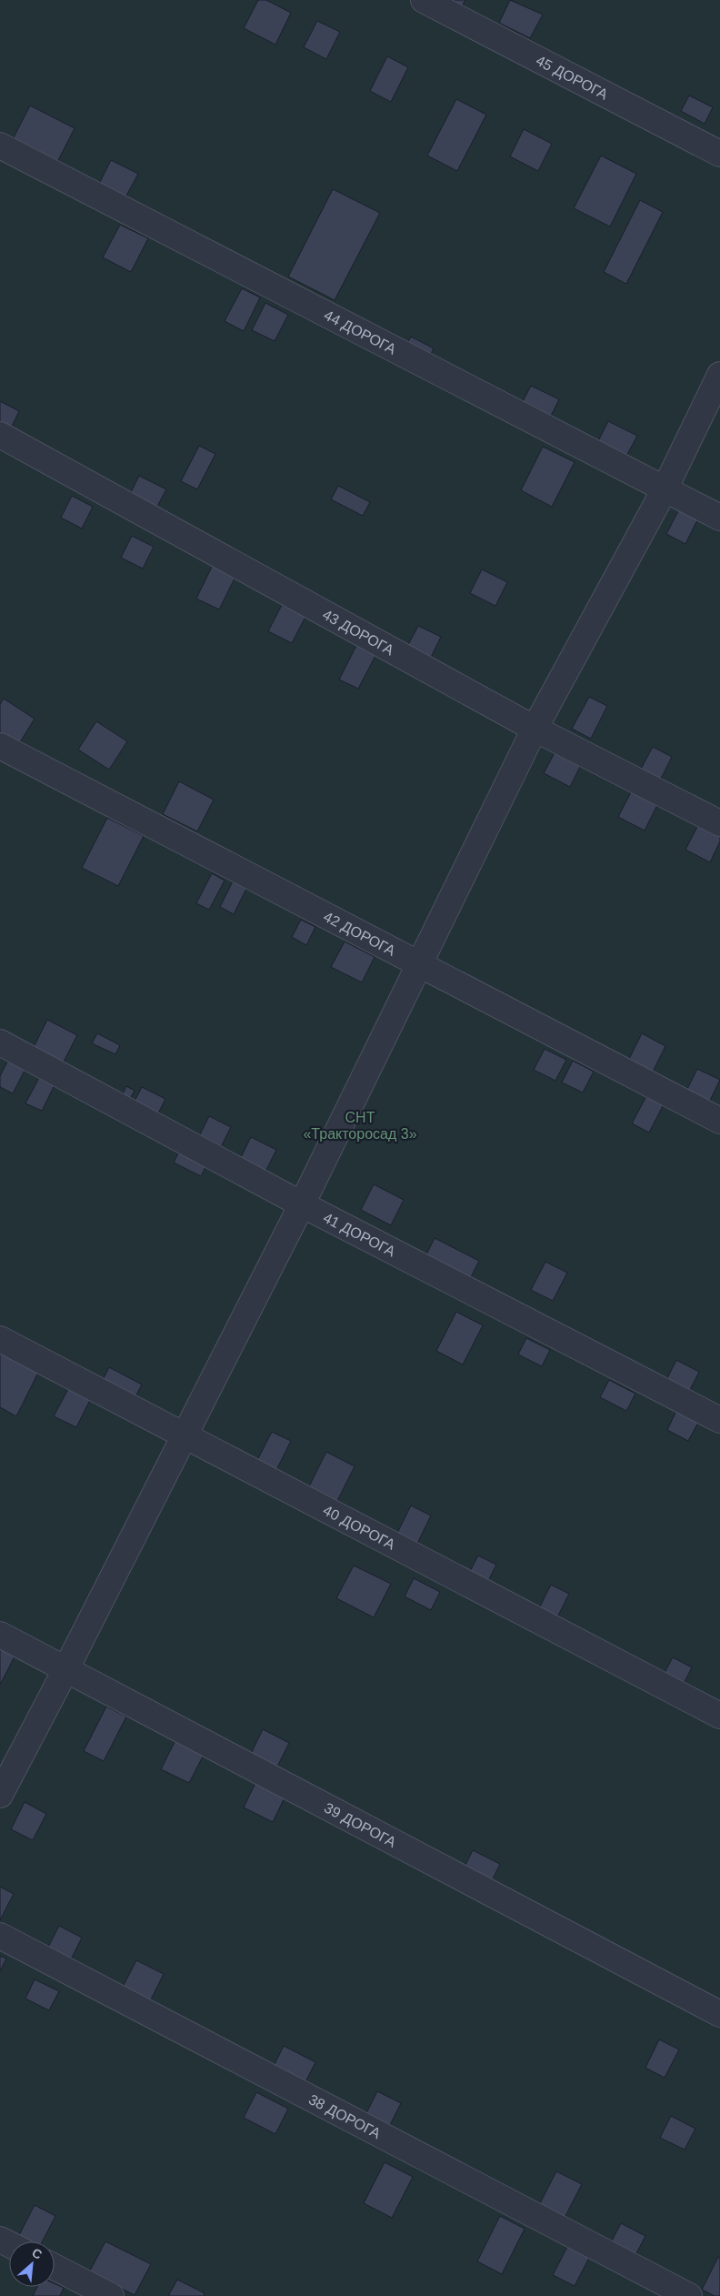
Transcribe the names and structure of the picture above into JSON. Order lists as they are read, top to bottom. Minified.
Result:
{"streets":{"street":["45 ДОРОГА","44 ДОРОГА","43 ДОРОГА","42 ДОРОГА","41 ДОРОГА","40 ДОРОГА","39 ДОРОГА","38 ДОРОГА"]},"parks":["СНТ «Тракторосад 3»"],"north":"top right"}
